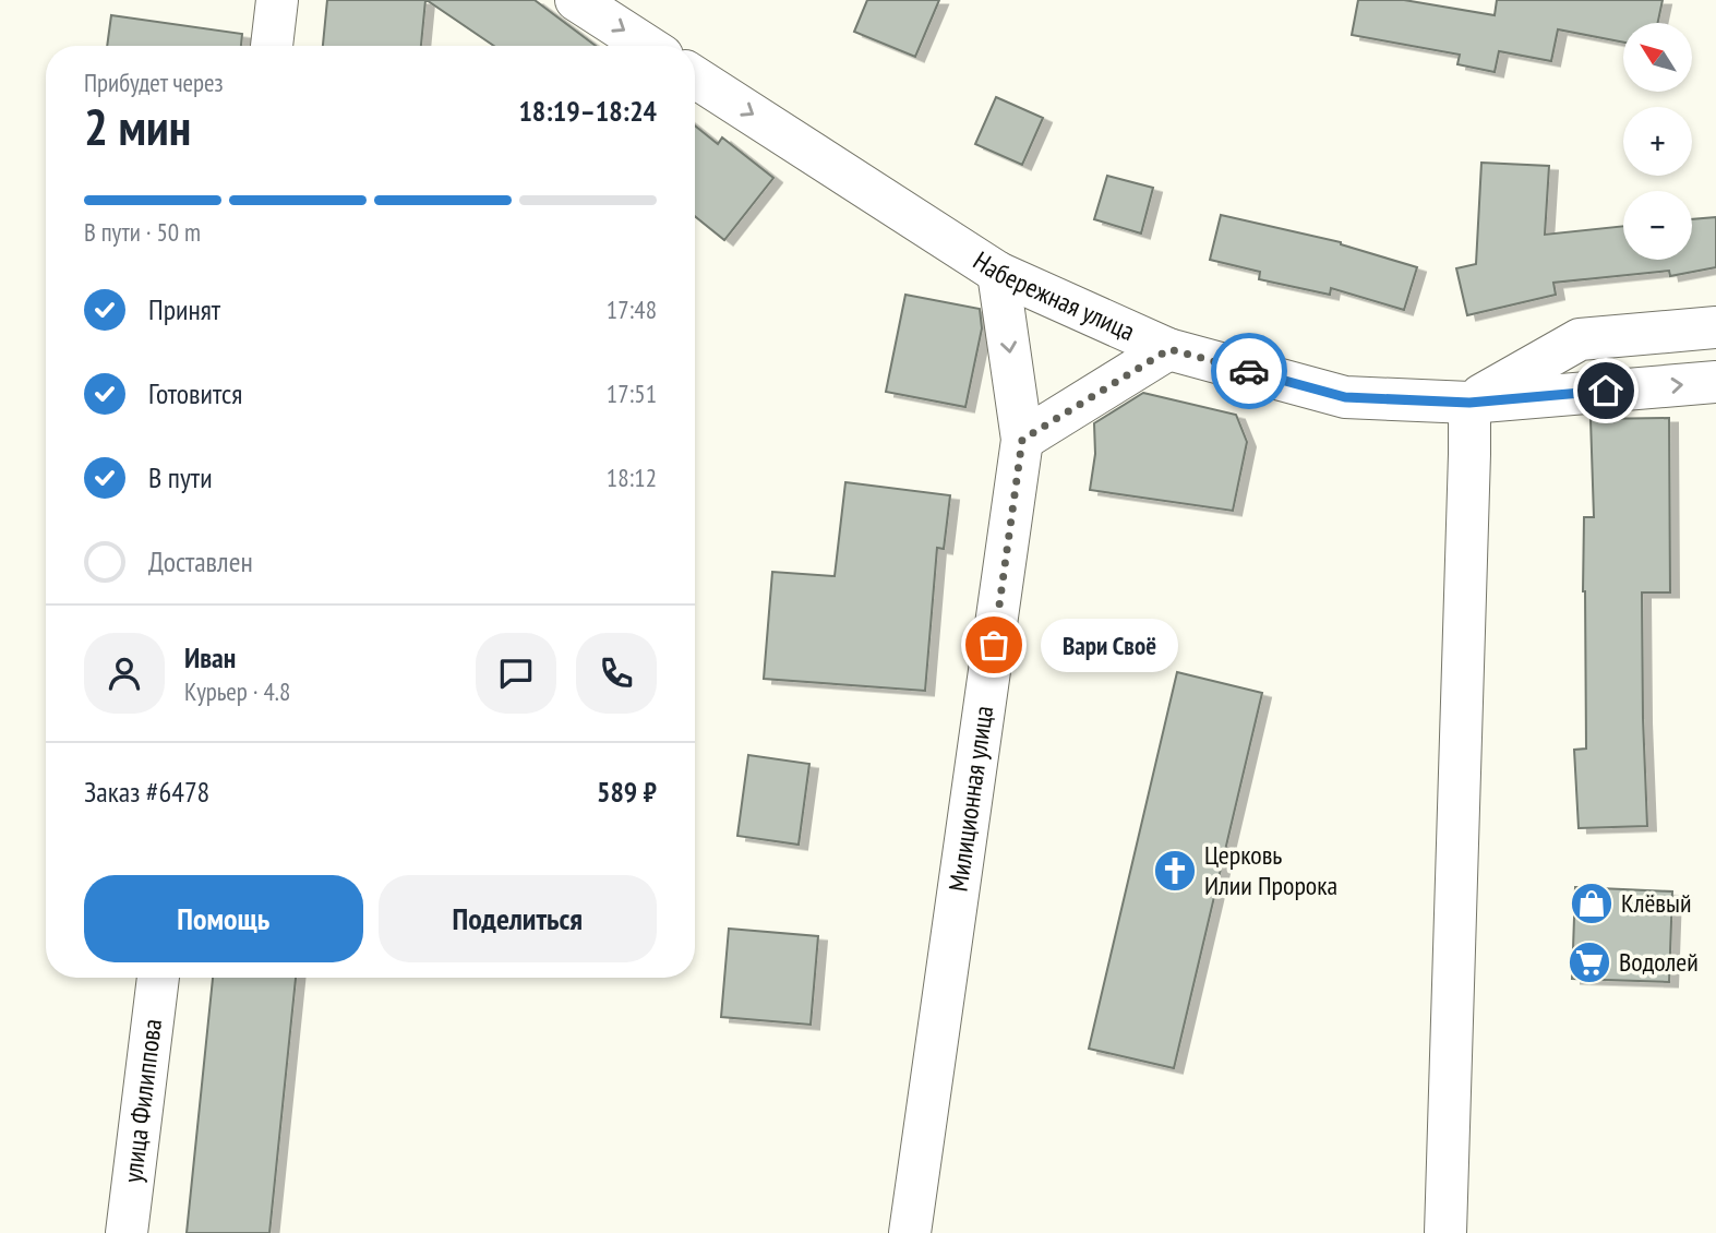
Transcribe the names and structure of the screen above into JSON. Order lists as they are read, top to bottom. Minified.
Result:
{"streets":{"street":["Набережная улица","Милиционная улица","улица Филиппова"]},"crossings":[["Набережная улица","Милиционная улица"]],"one_way":["Набережная улица"],"places":{"other":["Вари Своё"],"church":["Церковь Илии Пророка"],"shop":["Клёвый"],"supermarket":["Водолей"]},"north":"top left","page":{"map_buttons":["+","−"],"heading":["2 мин","Прибудет через","18:19–18:24"],"panel":["Иван","Курьер · 4.8","Заказ #6478","589 ₽"],"bar":"В пути · 50 m","list":[["Принят","17:48"],["Готовится","17:51"],["В пути","18:12"],"Доставлен"],"bubble":"Вари Своё","buttons":["Помощь","Поделиться"]}}
